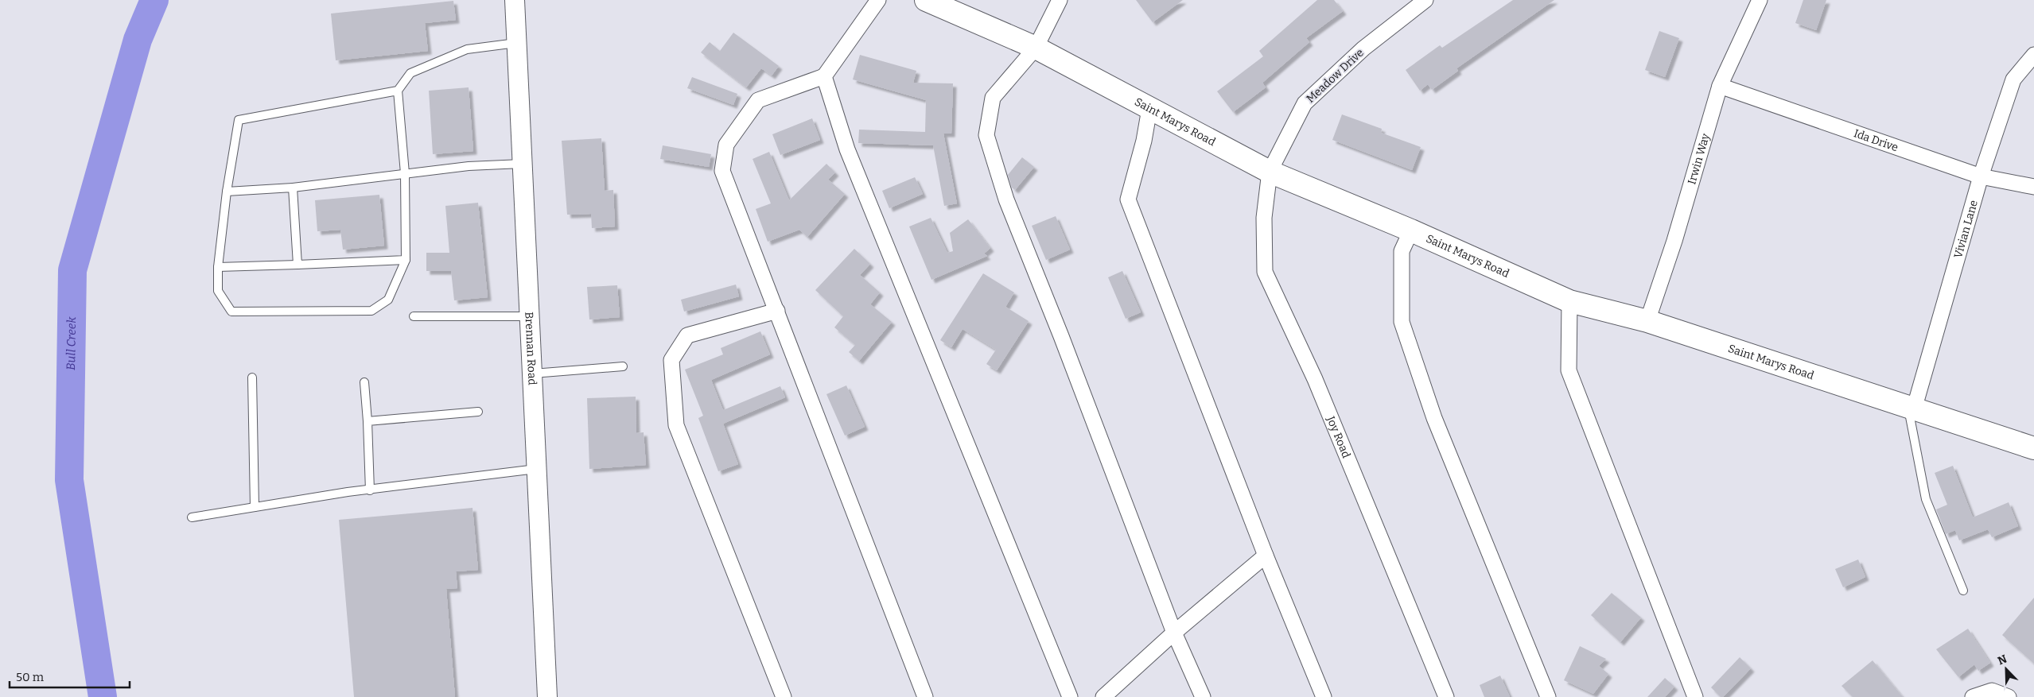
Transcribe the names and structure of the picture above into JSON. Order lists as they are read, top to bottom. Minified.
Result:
{"streets":{"main road":["Saint Marys Road"],"street":["Meadow Drive","Ida Drive","Irwin Way","Vivian Lane","Brennan Road","Joy Road"]},"crossings":[["Meadow Drive","Saint Marys Road"],["Meadow Drive","Joy Road"],["Saint Marys Road","Irwin Way"],["Saint Marys Road","Vivian Lane"],["Saint Marys Road","Joy Road"],["Ida Drive","Irwin Way"],["Ida Drive","Vivian Lane"]],"water":["Bull Creek"],"scale_bar":"50 m","north":"top left"}
